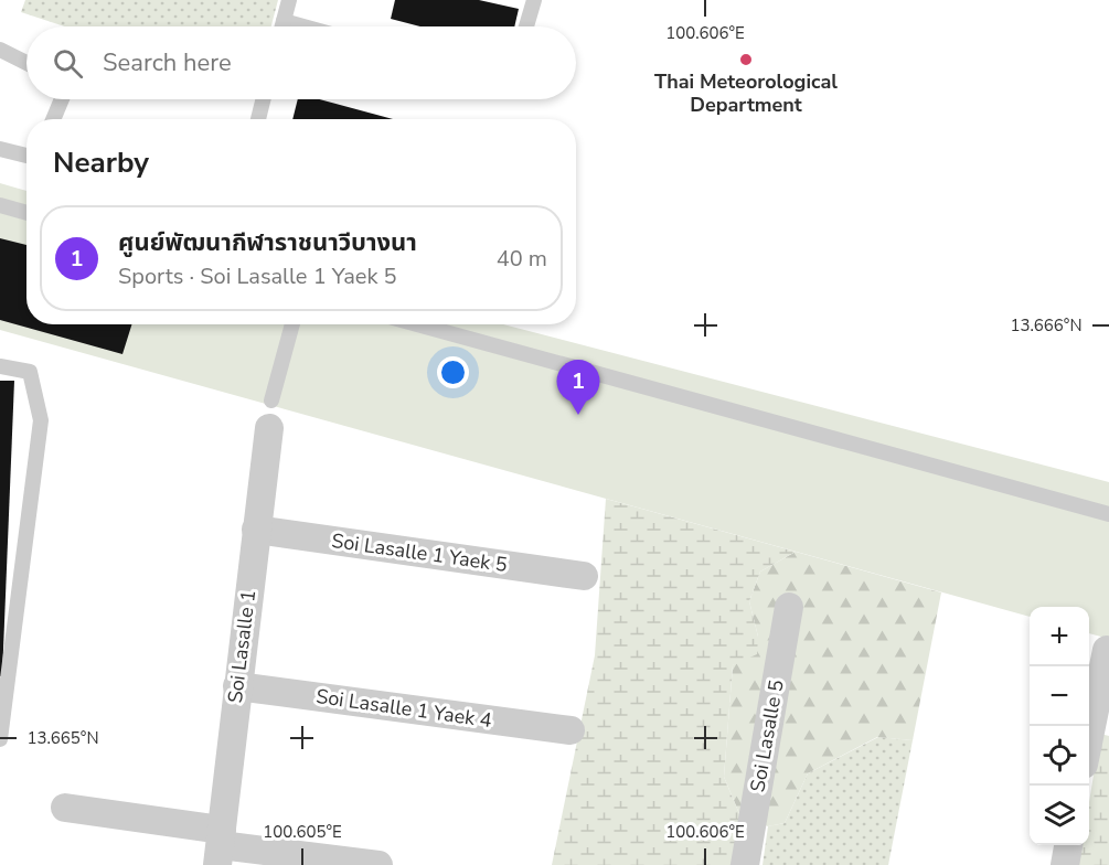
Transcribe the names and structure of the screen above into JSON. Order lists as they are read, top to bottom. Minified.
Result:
{"streets":{"street":["Soi Lasalle 1 Yaek 5","Soi Lasalle 1","Soi Lasalle 1 Yaek 4","Soi Lasalle 5"]},"crossings":[["Soi Lasalle 1 Yaek 5","Soi Lasalle 1"],["Soi Lasalle 1","Soi Lasalle 1 Yaek 4"]],"places":["Thai Meteorological Department"],"page":{"search":"Search here","heading":"Nearby","list":[{"mark":"1","name":"ศูนย์พัฒนากีฬาราชนาวีบางนา","note":"Sports · Soi Lasalle 1 Yaek 5","value":"40 m"}],"pins":"1","map_buttons":["+","−"]},"coordinates":["100.606°E","13.666°N","13.665°N","100.605°E"]}
